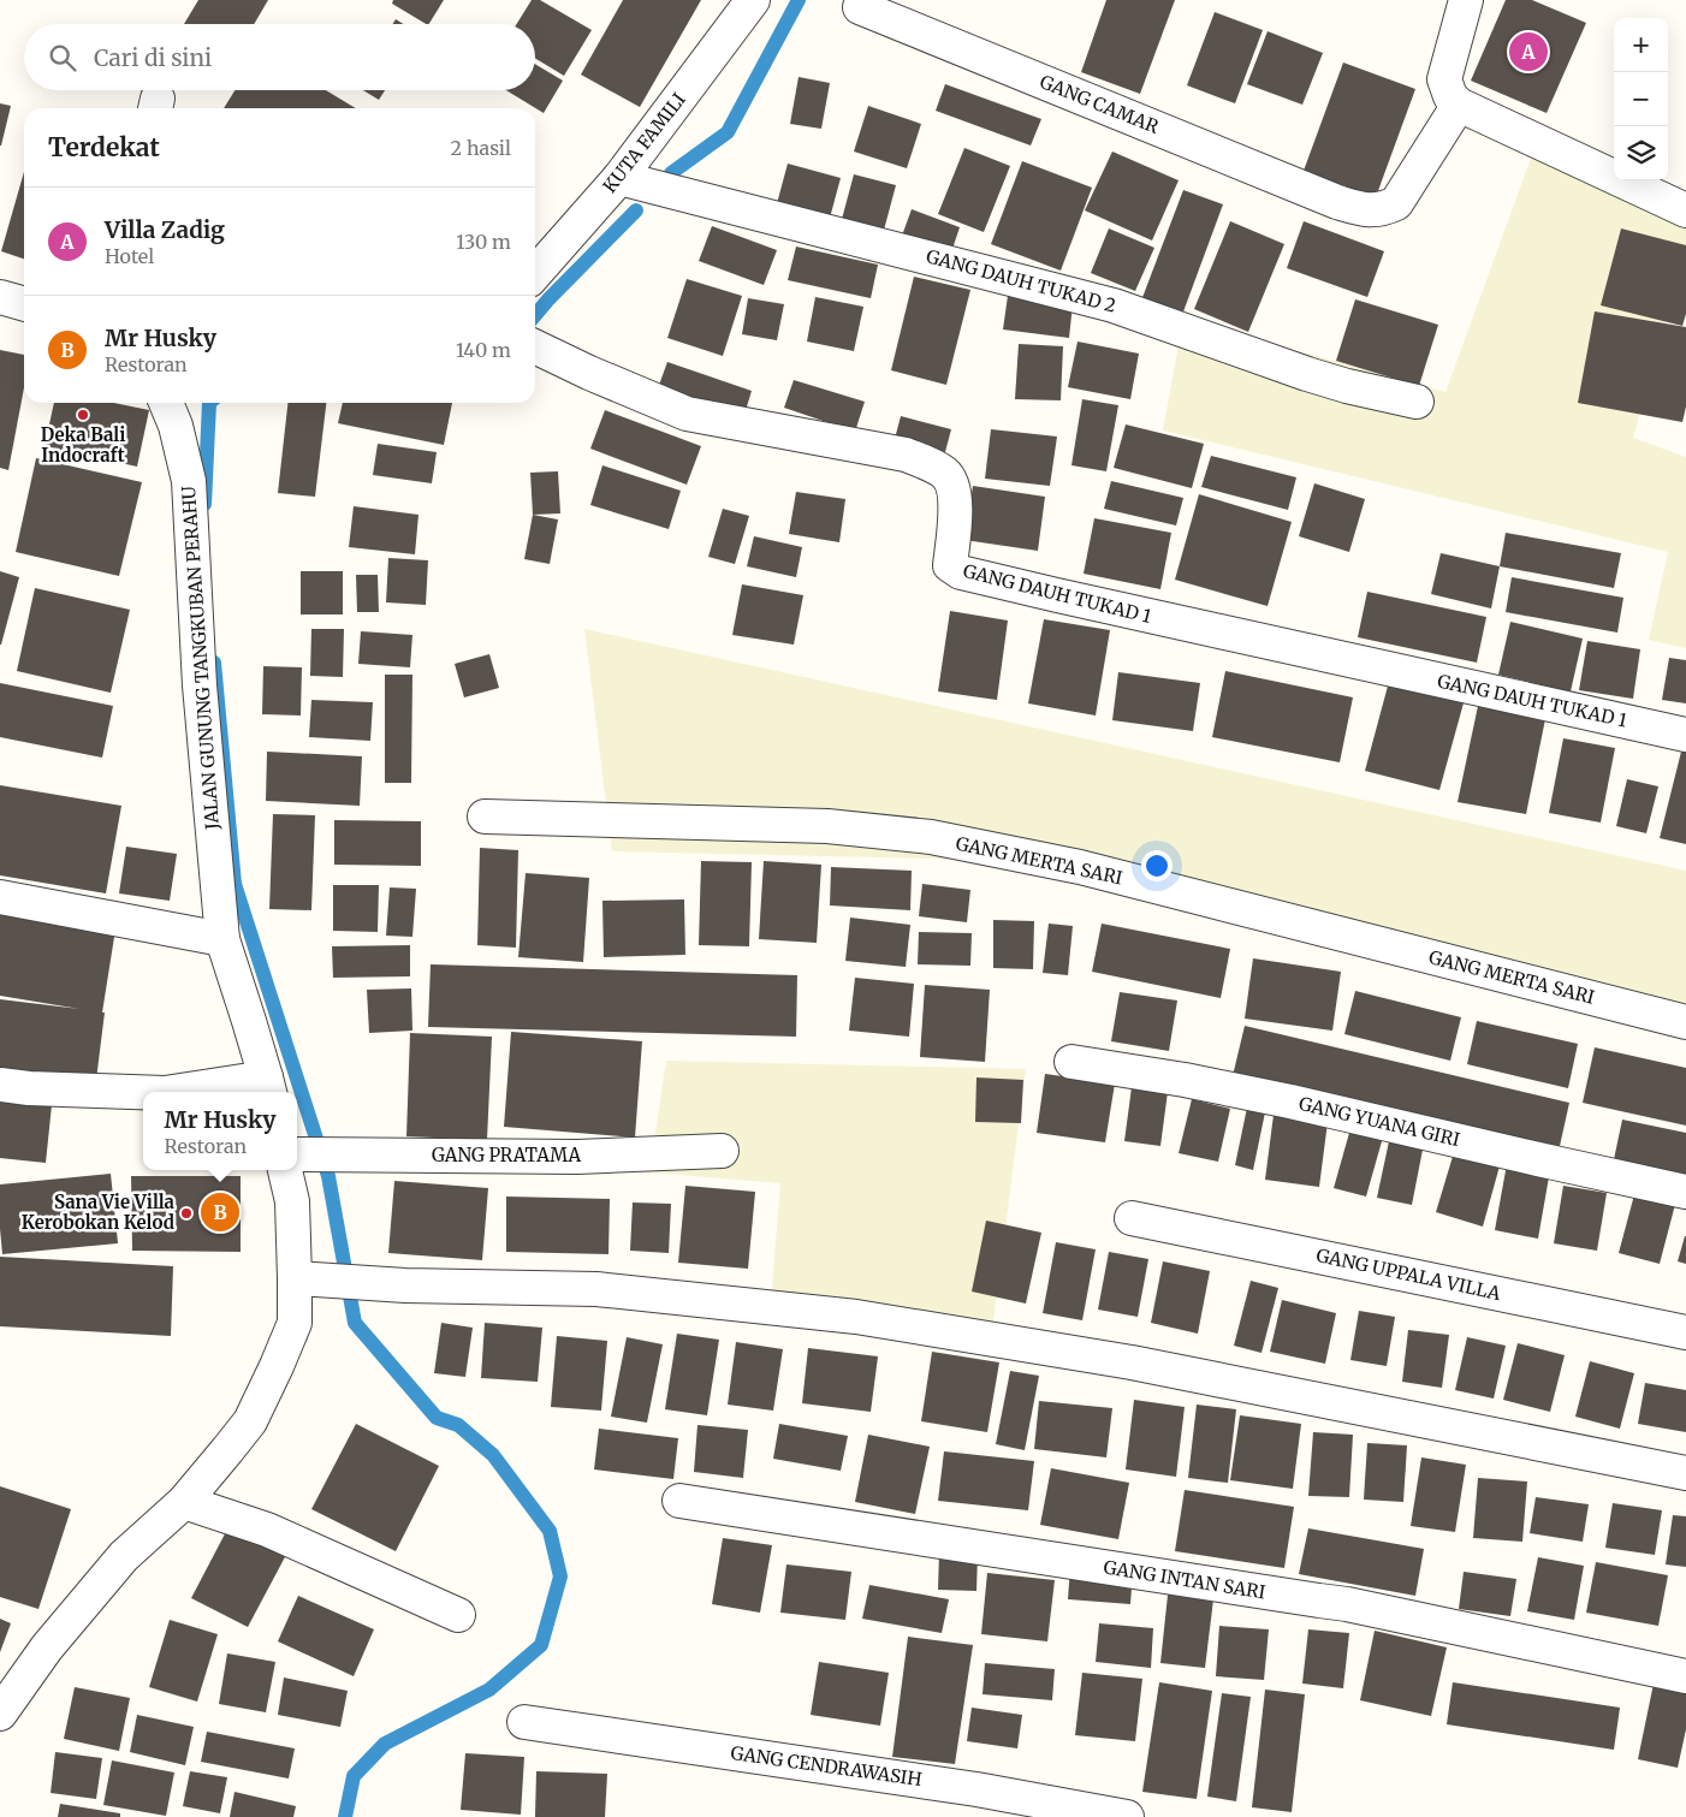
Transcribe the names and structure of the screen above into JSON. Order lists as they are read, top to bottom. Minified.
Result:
{"streets":{"street":["GANG CAMAR","KUTA FAMILI","GANG DAUH TUKAD 2","GANG DAUH TUKAD 1","JALAN GUNUNG TANGKUBAN PERAHU","GANG MERTA SARI","GANG YUANA GIRI","GANG PRATAMA","GANG UPPALA VILLA","GANG INTAN SARI","GANG CENDRAWASIH"]},"crossings":[["KUTA FAMILI","GANG DAUH TUKAD 2"]],"places":["Deka Bali Indocraft","Sana Vie Villa Kerobokan Kelod"],"page":{"map_buttons":["+","−"],"search":"Cari di sini","pins":["A","B"],"heading":["Terdekat","2 hasil"],"list":[{"mark":"A","name":"Villa Zadig","note":"Hotel","value":"130 m"},{"mark":"B","name":"Mr Husky","note":"Restoran","value":"140 m"}],"popup":["Mr Husky","Restoran"]}}
